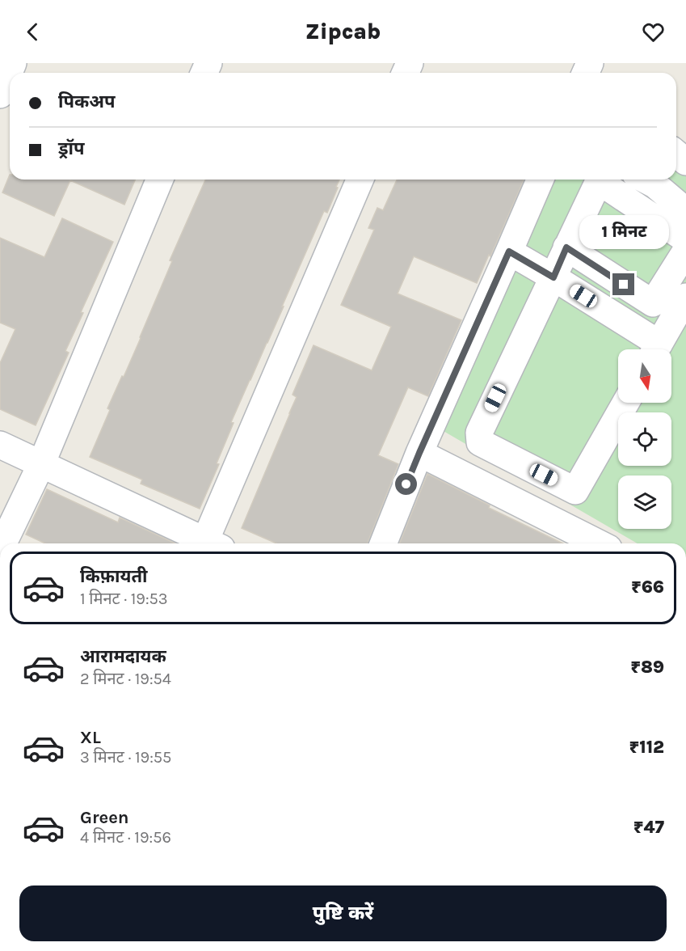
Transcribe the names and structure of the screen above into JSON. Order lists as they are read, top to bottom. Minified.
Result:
{"north":"bottom","page":{"header":"Zipcab","banner":["पिकअप","ड्रॉप"],"bubble":"1 मिनट","list":[{"name":"किफ़ायती","note":"1 मिनट · 19:53","value":"₹66"},{"name":"आरामदायक","note":"2 मिनट · 19:54","value":"₹89"},{"name":"XL","note":"3 मिनट · 19:55","value":"₹112"},{"name":"Green","note":"4 मिनट · 19:56","value":"₹47"}],"buttons":"पुष्टि करें"}}
